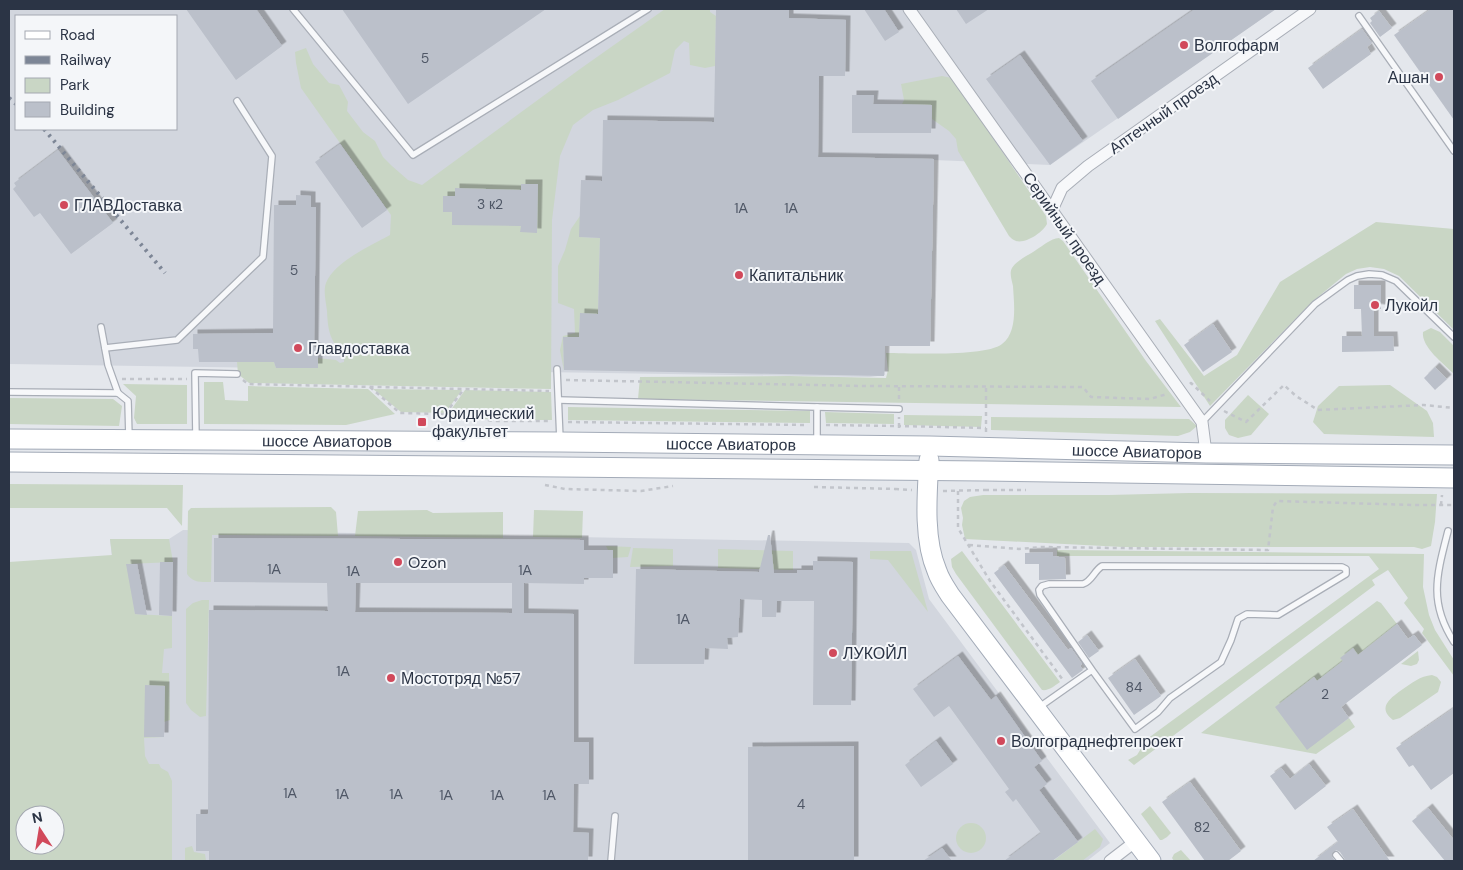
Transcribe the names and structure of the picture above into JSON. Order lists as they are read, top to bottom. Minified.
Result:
{"streets":{"main road":["шоссе Авиаторов"],"street":["Аптечный проезд","Серийный проезд"]},"crossings":[["Аптечный проезд","Серийный проезд"],["Серийный проезд","шоссе Авиаторов"]],"places":{"other":["Волгофарм","Ашан","ГЛАВДоставка","Капитальник","Лукойл","Главдоставка","Ozon","ЛУКОЙЛ","Мостотряд №57","Волгограднефтепроект"],"transit":["Юридический факультет"]},"house_numbers":["5","3 к2","1А","1А","5","1А","1А","1А","1А","1А","84","2","1А","1А","1А","1А","1А","1А","4","82"],"legend":["Road","Railway","Park","Building"],"north":"top"}
